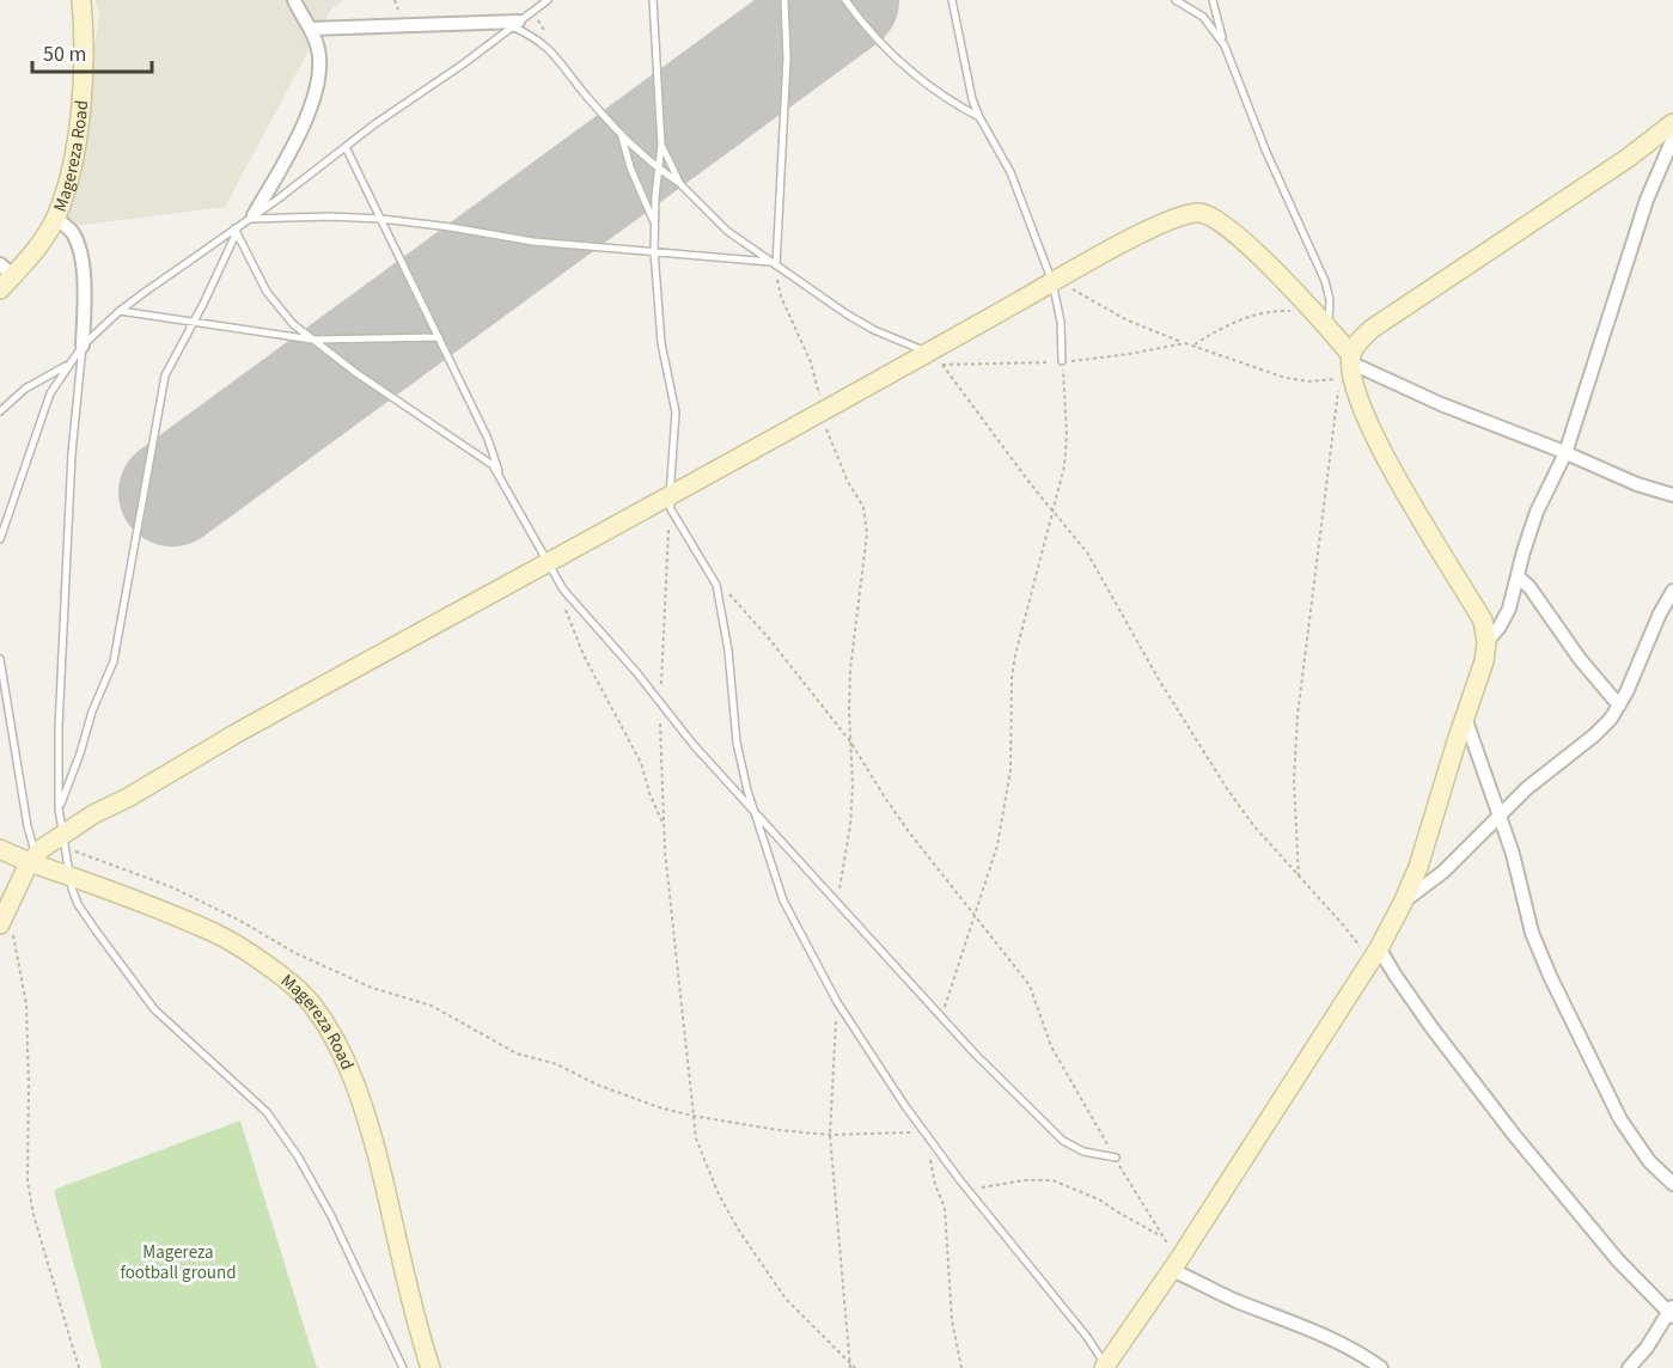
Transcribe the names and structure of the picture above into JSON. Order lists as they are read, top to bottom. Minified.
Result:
{"streets":{"street":["Magereza Road"]},"parks":["Magereza football ground"],"scale_bar":"50 m"}
